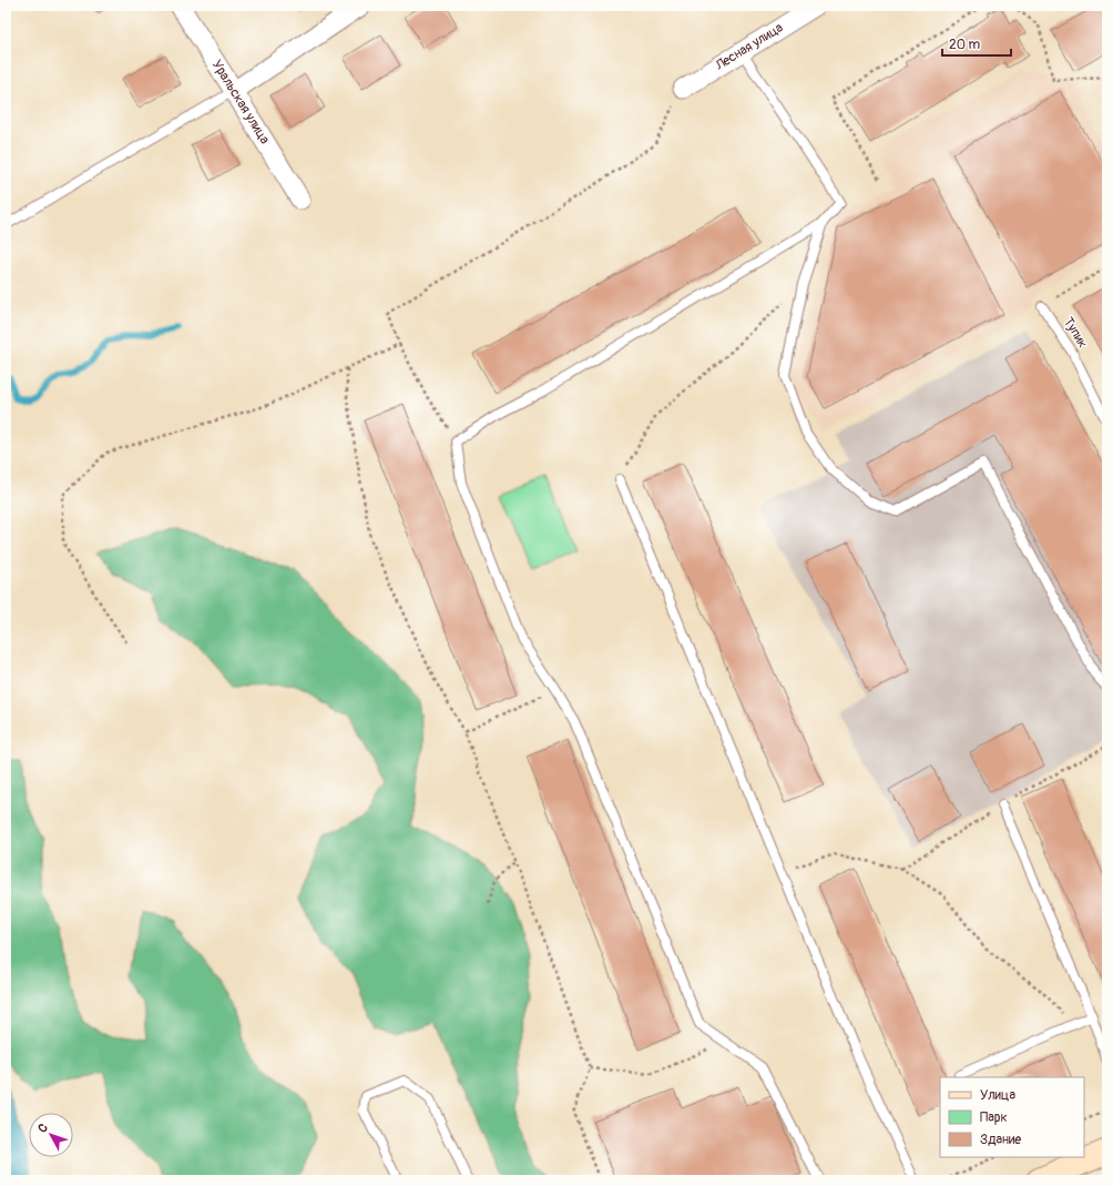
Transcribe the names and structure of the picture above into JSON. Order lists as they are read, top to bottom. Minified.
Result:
{"streets":{"street":["Лесная улица","Уральская улица"],"lane":["Тупик"]},"legend":["Улица","Парк","Здание"],"scale_bar":"20 m","north":"top left"}
